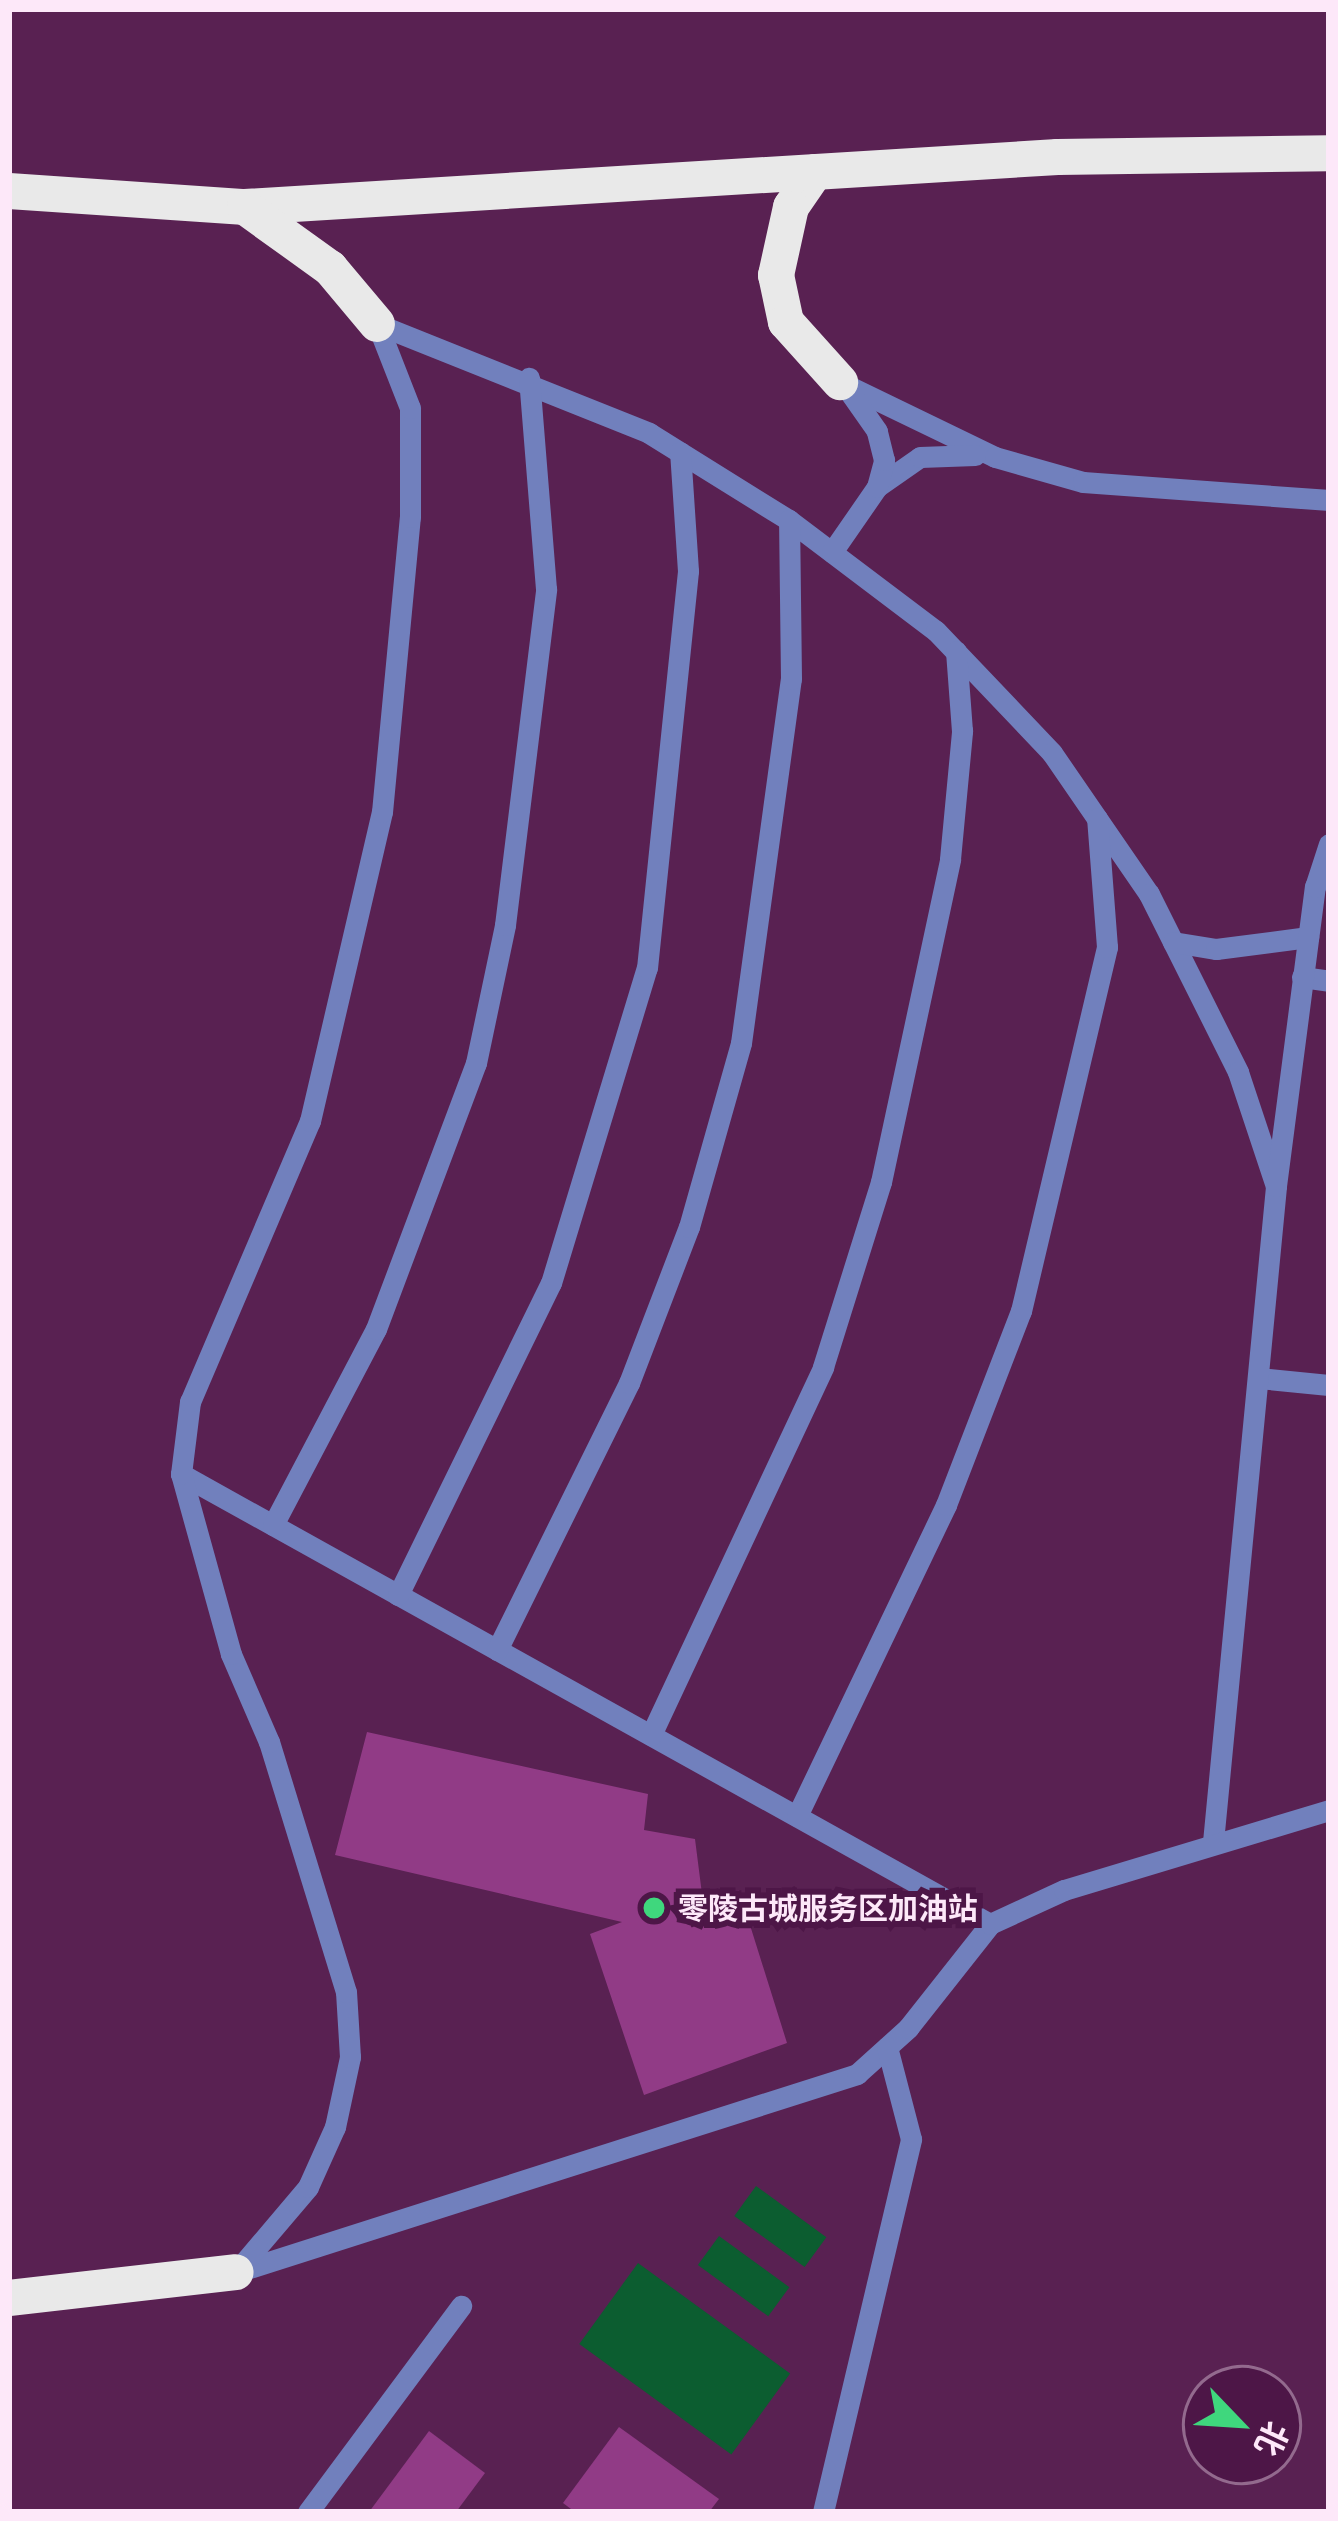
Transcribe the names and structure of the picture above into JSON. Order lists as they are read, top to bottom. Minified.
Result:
{"places":["零陵古城服务区加油站"],"north":"bottom right"}
